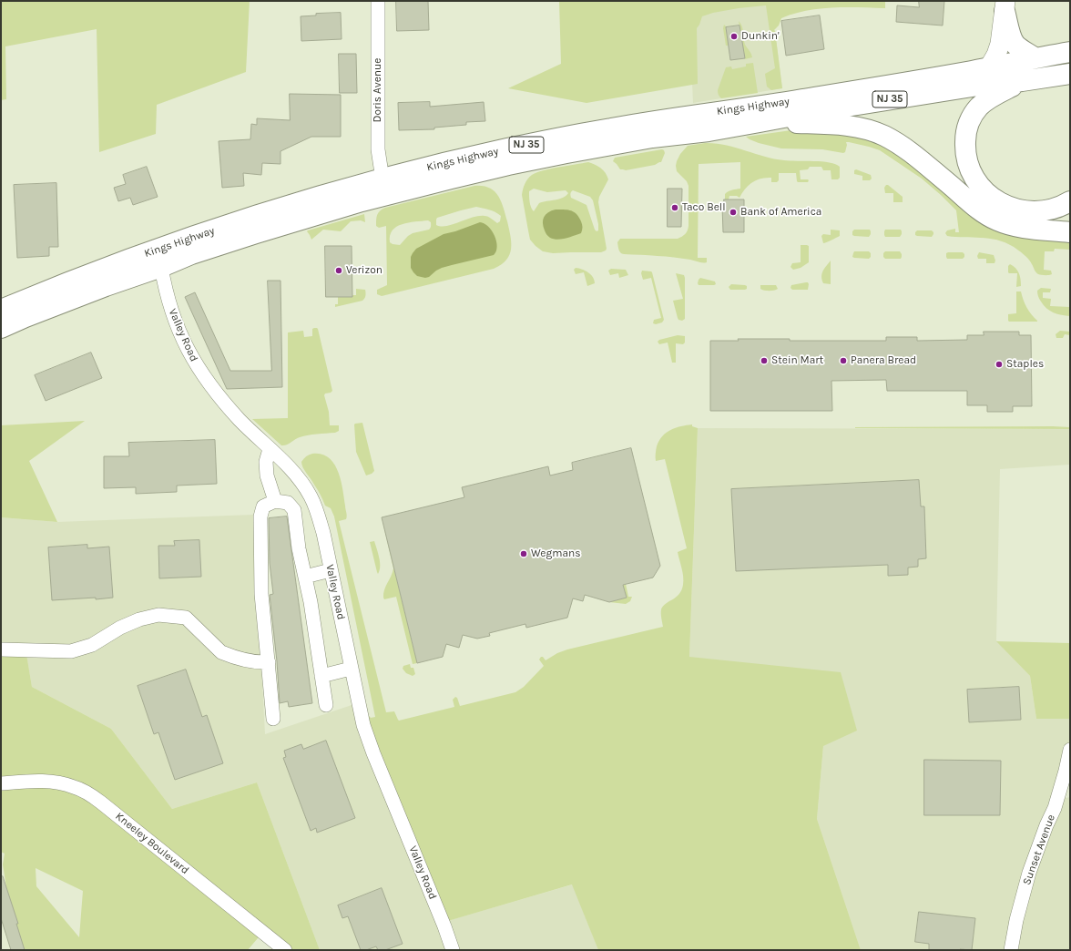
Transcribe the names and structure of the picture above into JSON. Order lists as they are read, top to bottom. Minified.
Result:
{"streets":{"main road":["NJ 35","Kings Highway"],"street":["Doris Avenue","Valley Road","Kneeley Boulevard","Sunset Avenue"]},"crossings":[["Doris Avenue","Kings Highway"],["Kings Highway","Valley Road"]],"places":["Dunkin'","Taco Bell","Bank of America","Verizon","Stein Mart","Panera Bread","Staples","Wegmans"]}
